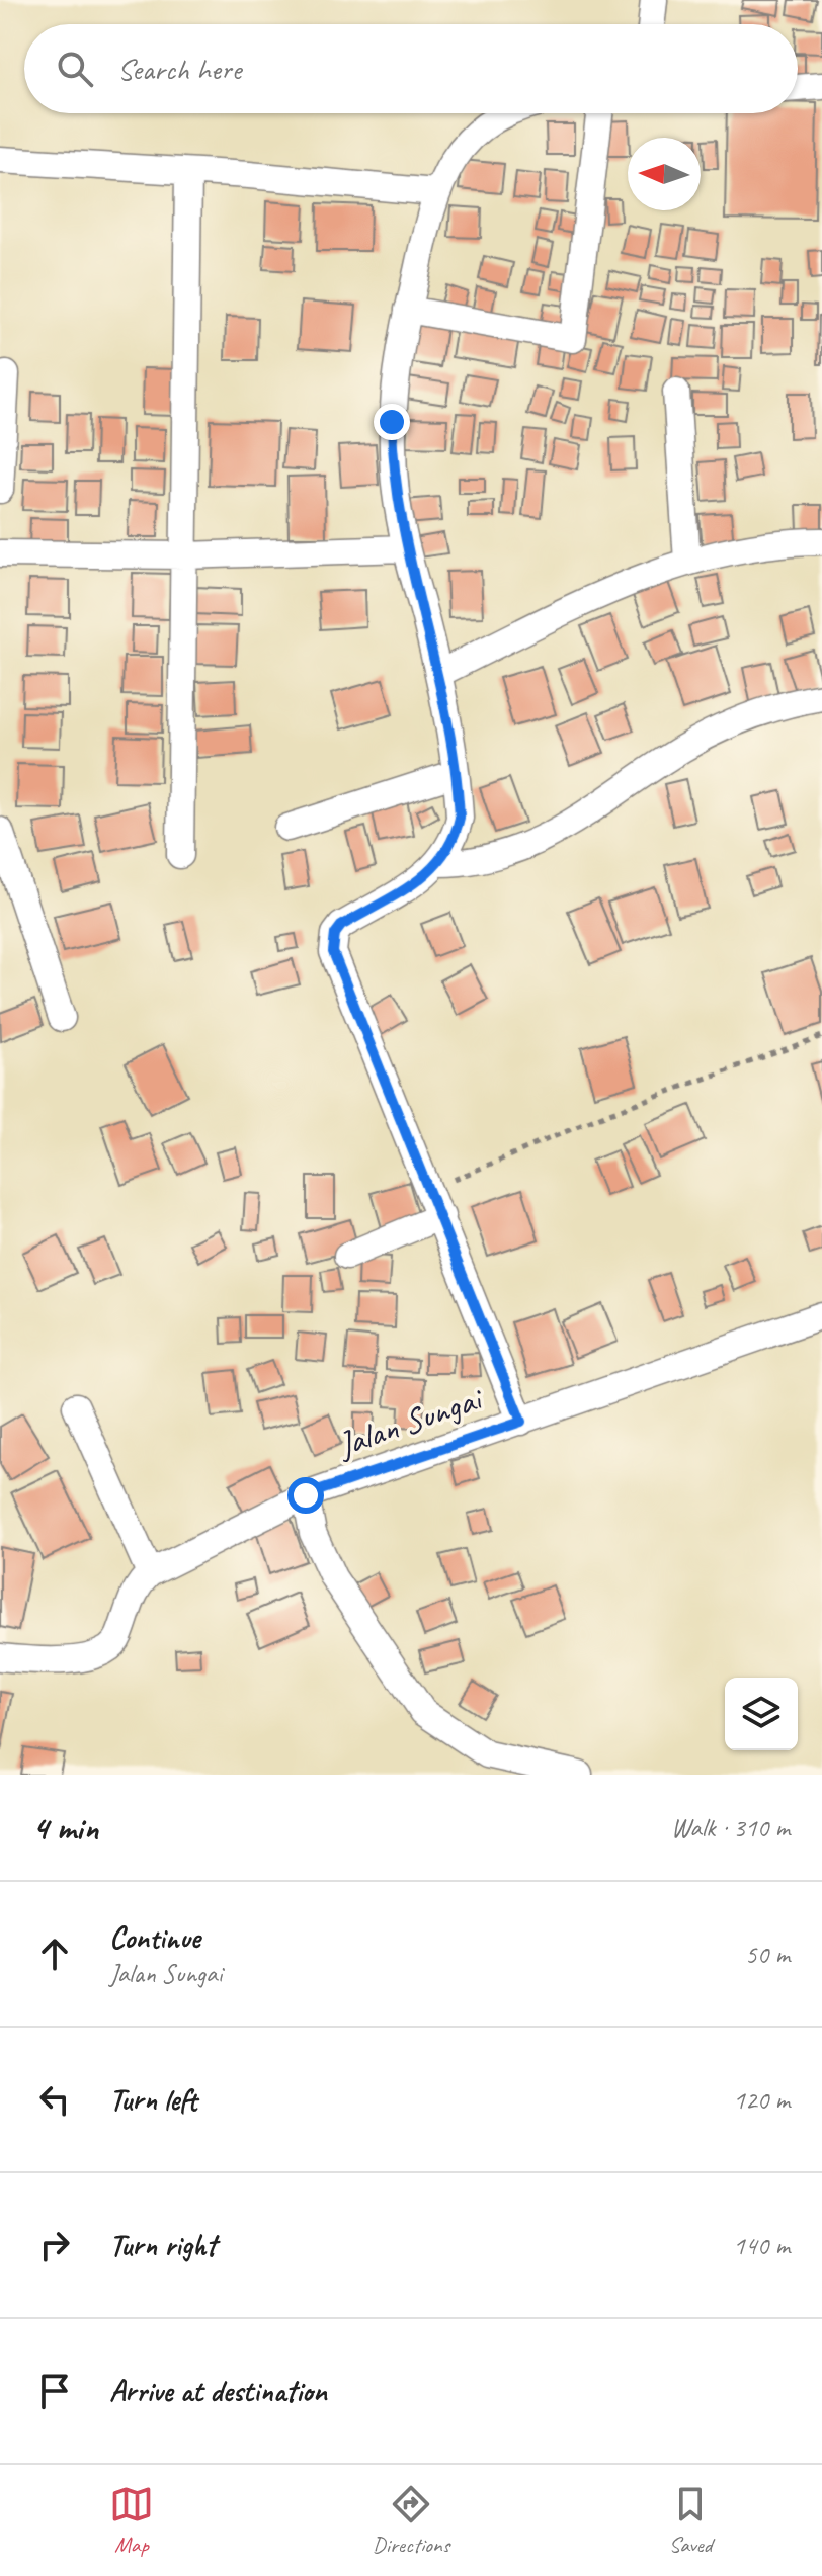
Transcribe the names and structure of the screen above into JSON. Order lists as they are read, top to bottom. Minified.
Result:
{"streets":{"street":["Jalan Sungai"]},"north":"left","page":{"search":"Search here","heading":["4 min","Walk · 310 m"],"list":[["Continue","Jalan Sungai","50 m"],["Turn left","120 m"],["Turn right","140 m"],"Arrive at destination"],"nav":["Map","Directions","Saved"]}}
